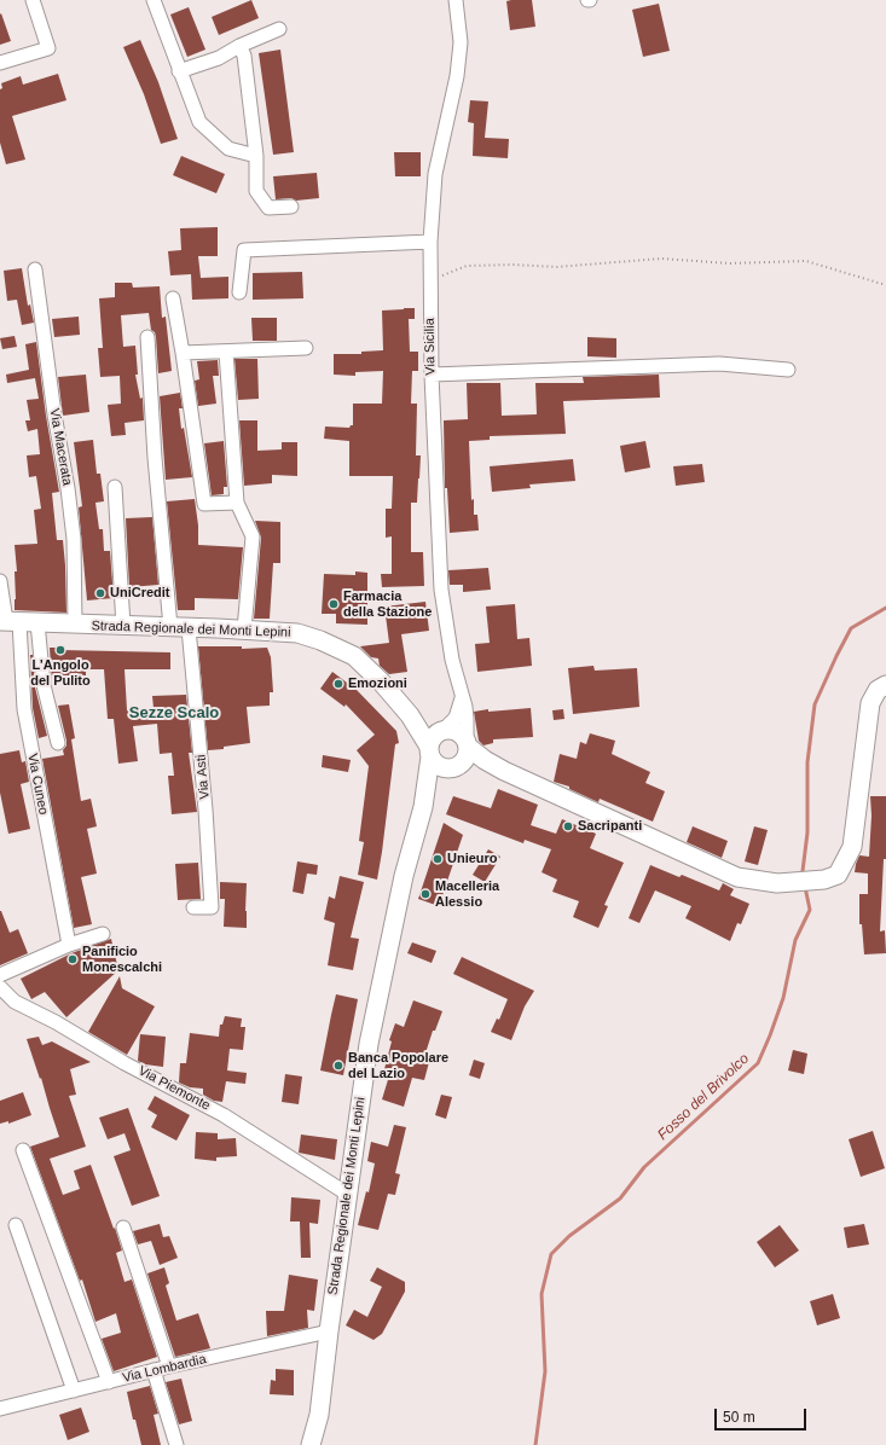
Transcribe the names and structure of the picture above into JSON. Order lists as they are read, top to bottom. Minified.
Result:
{"streets":{"street":["Via Sicilia","Via Macerata","Strada Regionale dei Monti Lepini","Via Asti","Via Cuneo","Via Piemonte","Via Lombardia"]},"crossings":[["Via Sicilia","Strada Regionale dei Monti Lepini"],["Via Macerata","Strada Regionale dei Monti Lepini"],["Strada Regionale dei Monti Lepini","Via Asti"],["Strada Regionale dei Monti Lepini","Via Cuneo"],["Strada Regionale dei Monti Lepini","Via Piemonte"],["Strada Regionale dei Monti Lepini","Via Lombardia"]],"districts":["Sezze Scalo"],"water":["Fosso del Brivolco"],"places":["UniCredit","Farmacia della Stazione","L'Angolo del Pulito","Emozioni","Sacripanti","Unieuro","Macelleria Alessio","Panificio Monescalchi","Banca Popolare del Lazio"],"scale_bar":"50 m"}
